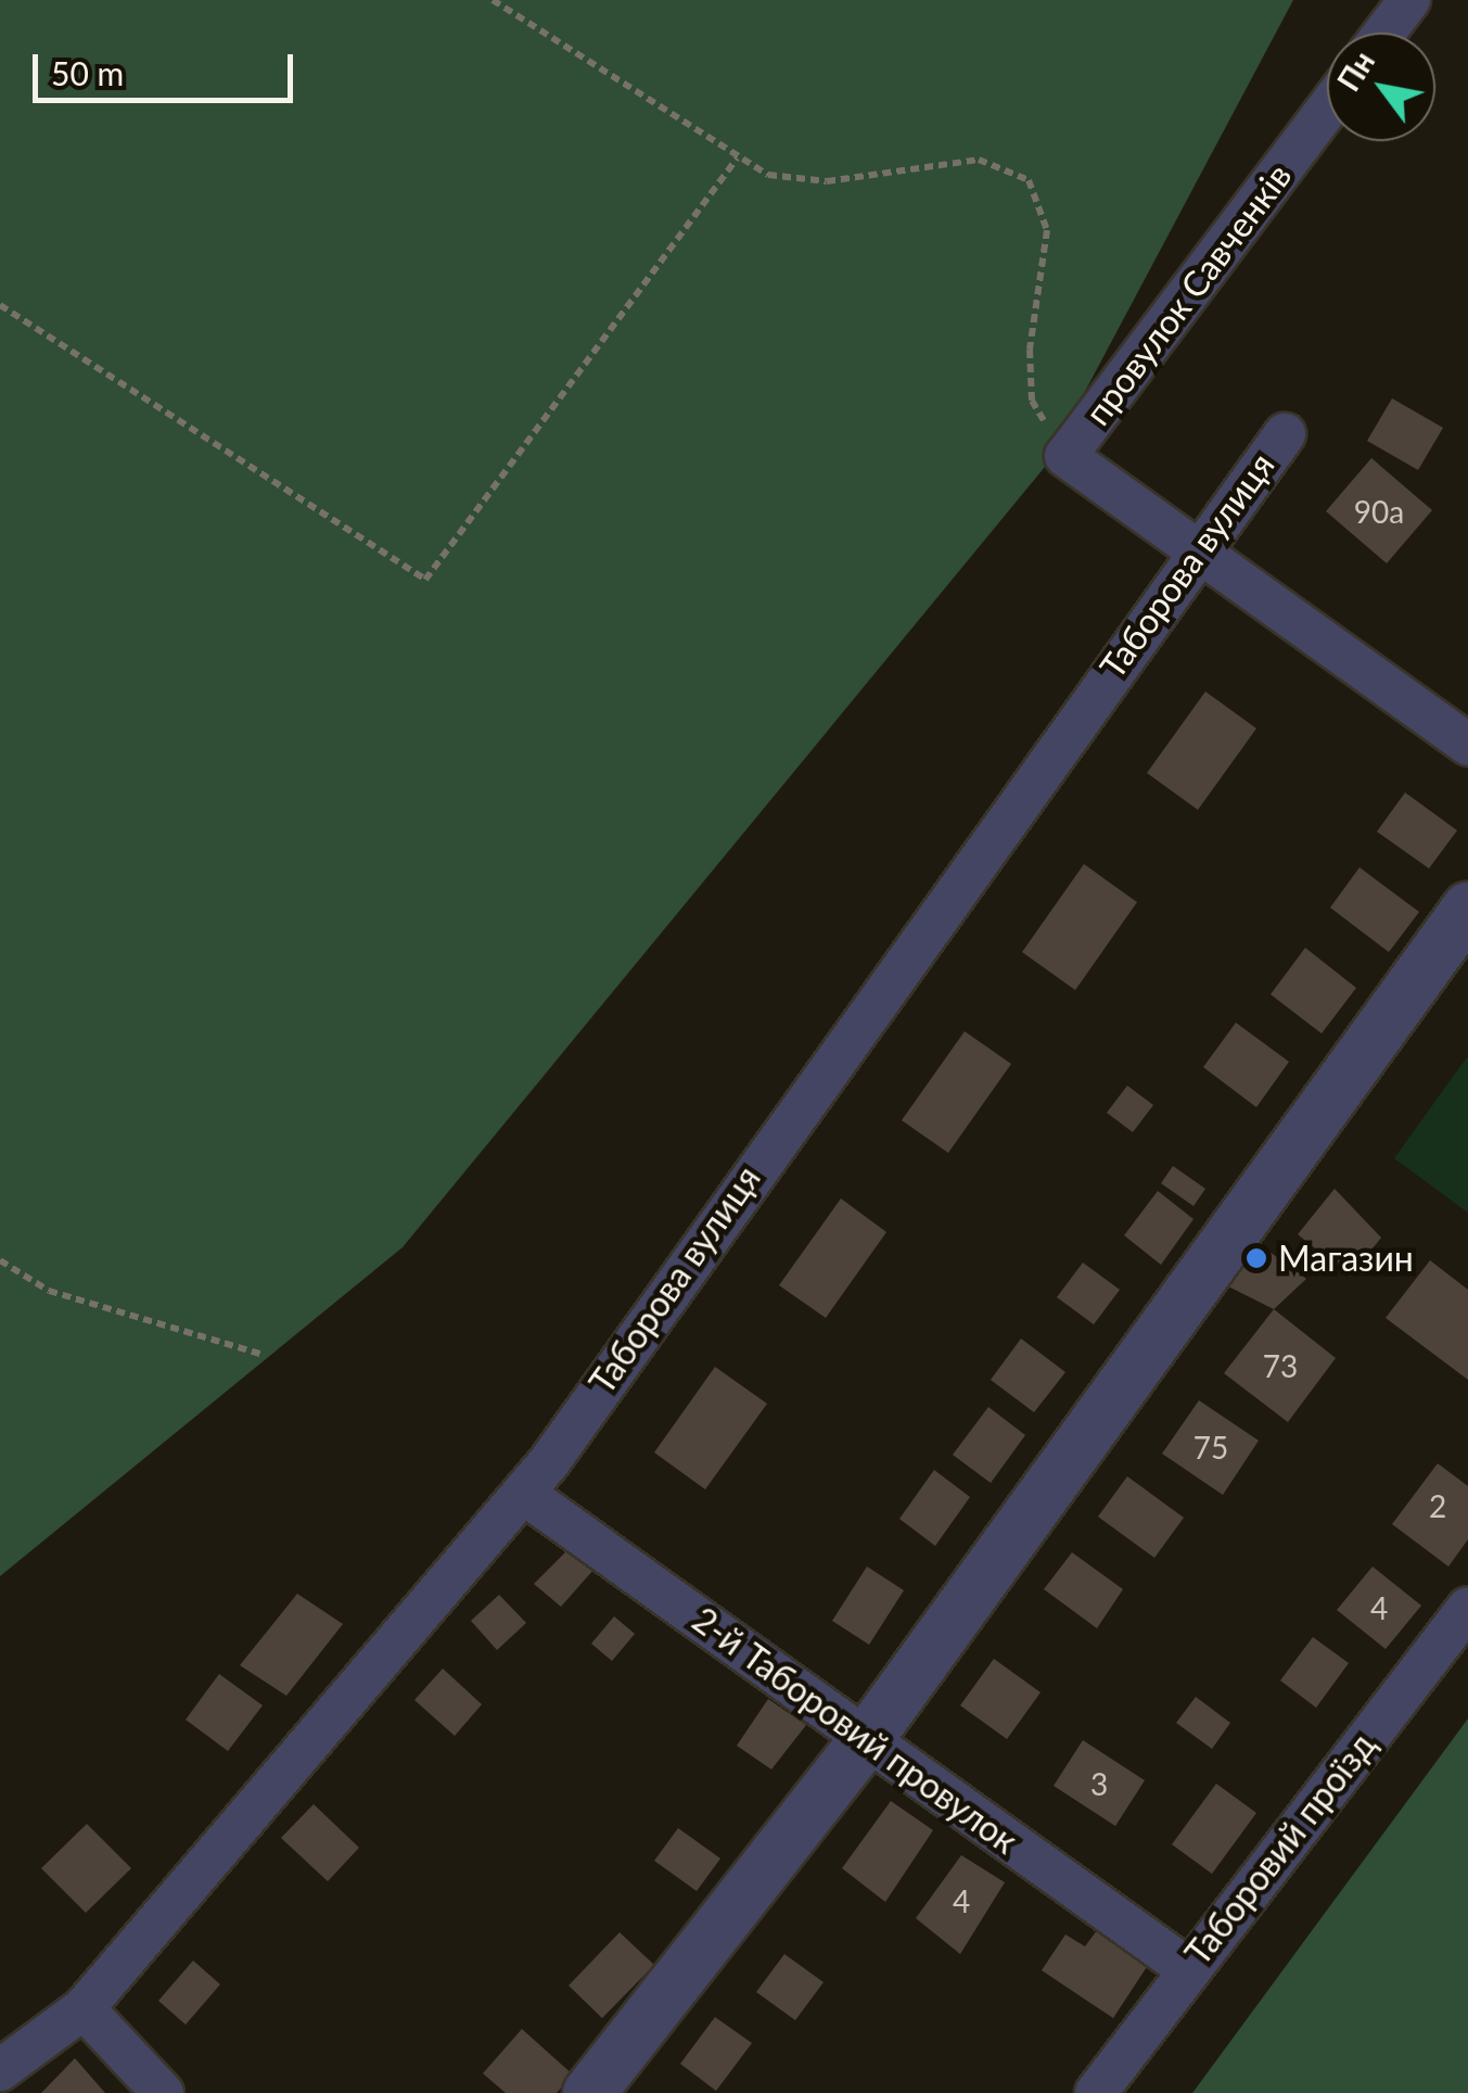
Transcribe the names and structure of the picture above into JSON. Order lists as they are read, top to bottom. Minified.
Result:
{"streets":{"street":["провулок Савченків","Таборова вулиця","2-й Таборовий провулок","Таборовий проїзд"]},"crossings":[["Таборова вулиця","2-й Таборовий провулок"],["2-й Таборовий провулок","Таборовий проїзд"]],"places":["Магазин"],"house_numbers":["90а","73","75","2","4","3","4"],"scale_bar":"50 m","north":"top left"}
